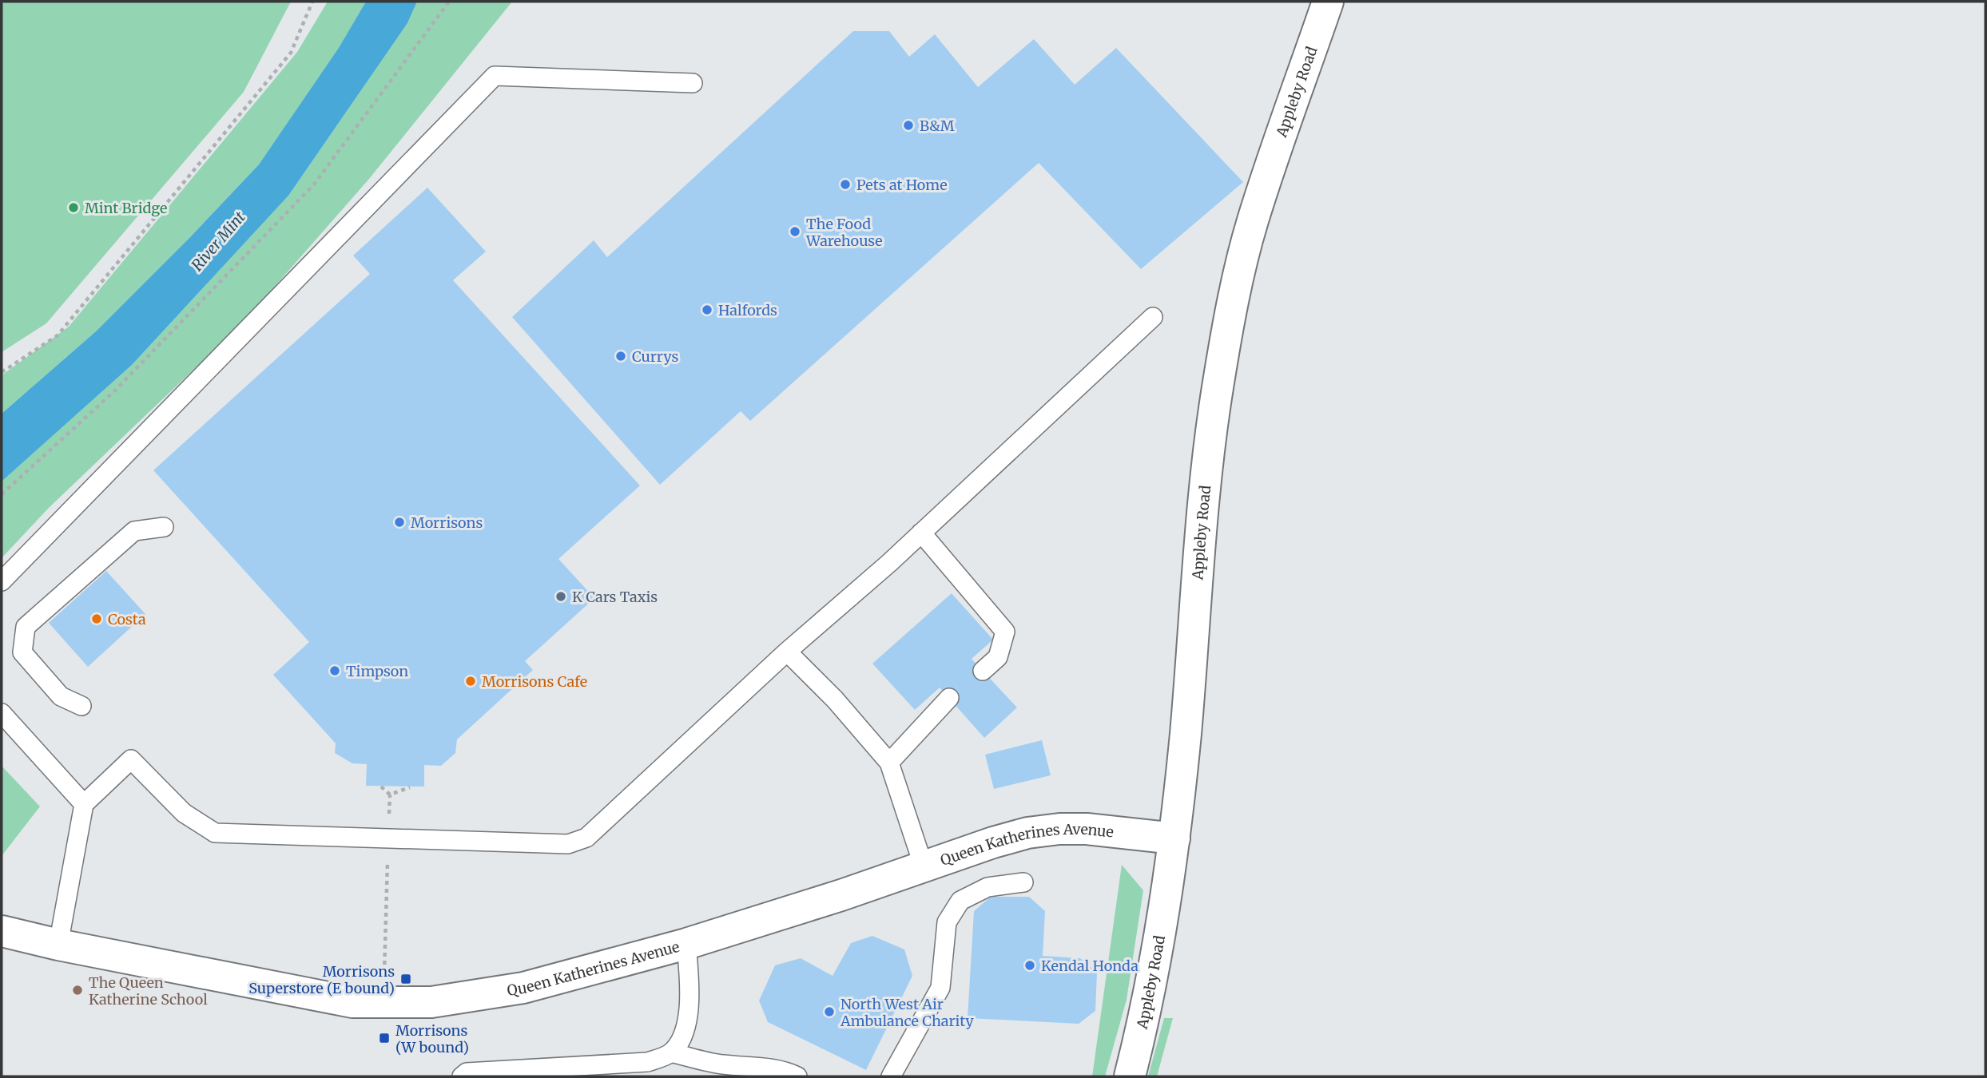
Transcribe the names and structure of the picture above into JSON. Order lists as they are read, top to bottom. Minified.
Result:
{"streets":{"street":["Appleby Road","Queen Katherines Avenue"]},"crossings":[["Appleby Road","Queen Katherines Avenue"]],"water":["River Mint"],"places":{"other":["B&M","Pets at Home","Mint Bridge","The Food Warehouse","Halfords","Currys","Morrisons","K Cars Taxis","Costa","Timpson","Morrisons Cafe","Kendal Honda","The Queen Katherine School","North West Air Ambulance Charity"],"transit":["Morrisons Superstore (E bound)","Morrisons (W bound)"]}}
